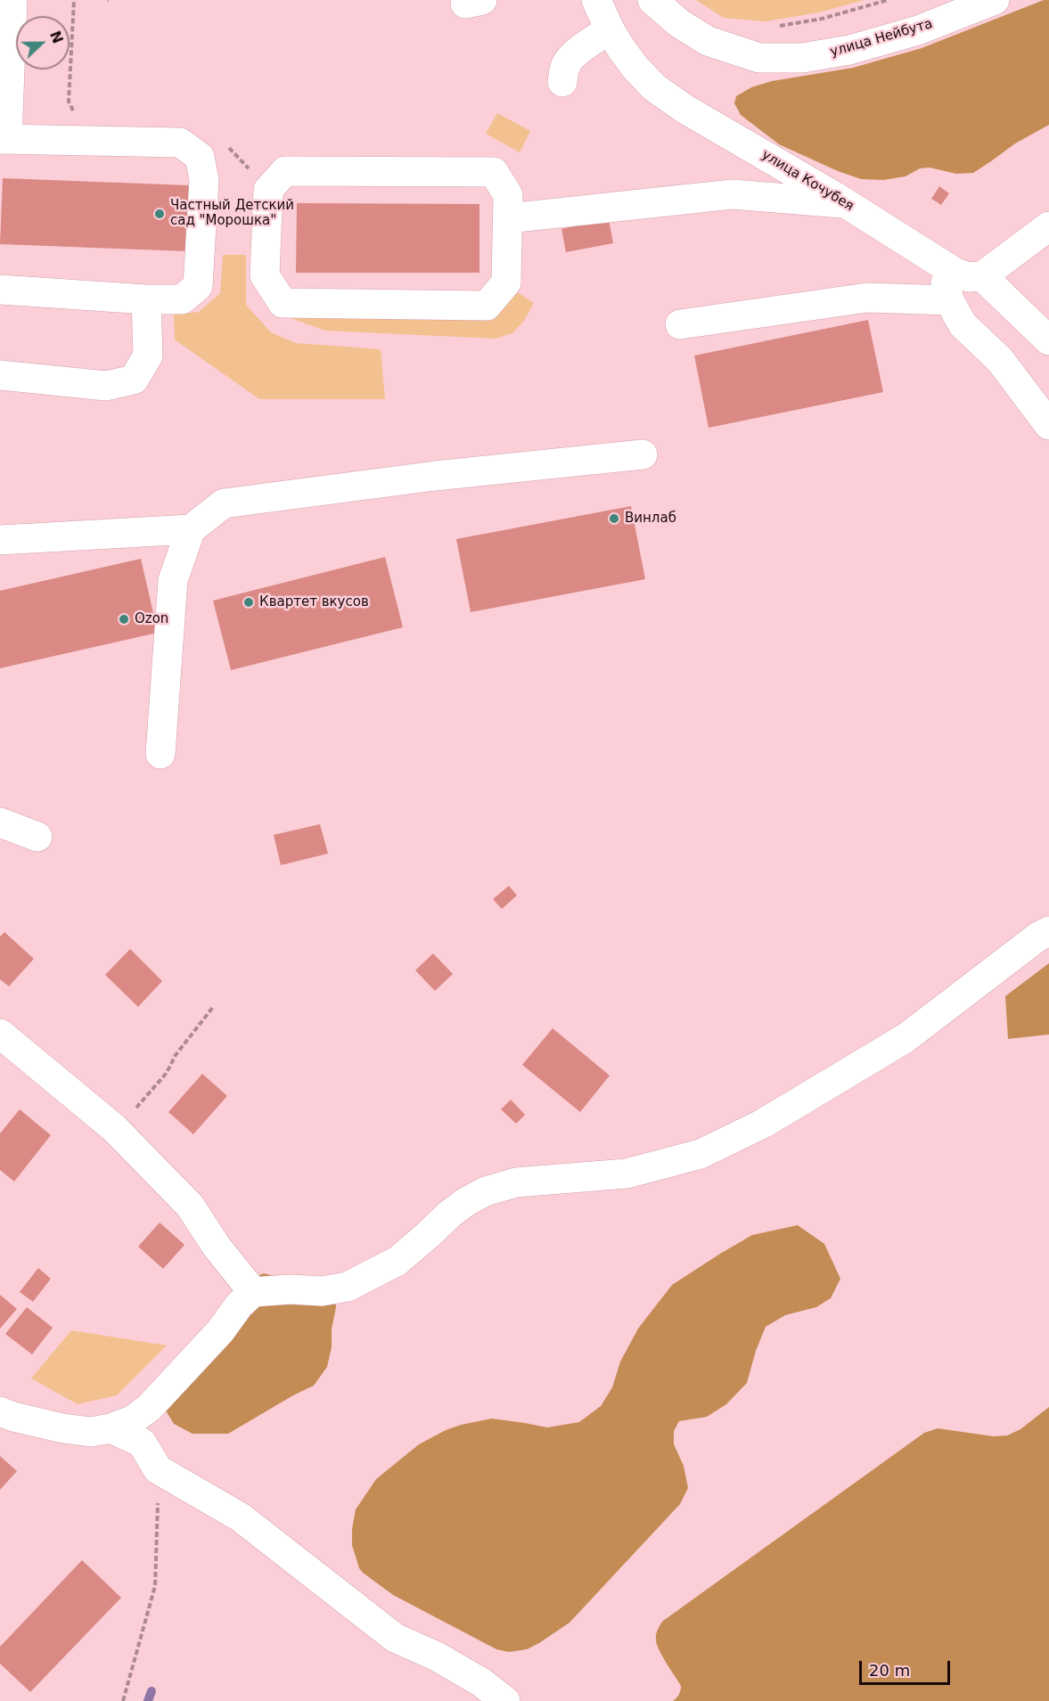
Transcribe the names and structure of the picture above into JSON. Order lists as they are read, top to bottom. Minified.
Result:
{"streets":{"street":["улица Нейбута","улица Кочубея"]},"places":["Частный Детский сад \"Морошка\"","Винлаб","Квартет вкусов","Ozon"],"scale_bar":"20 m","north":"right"}
